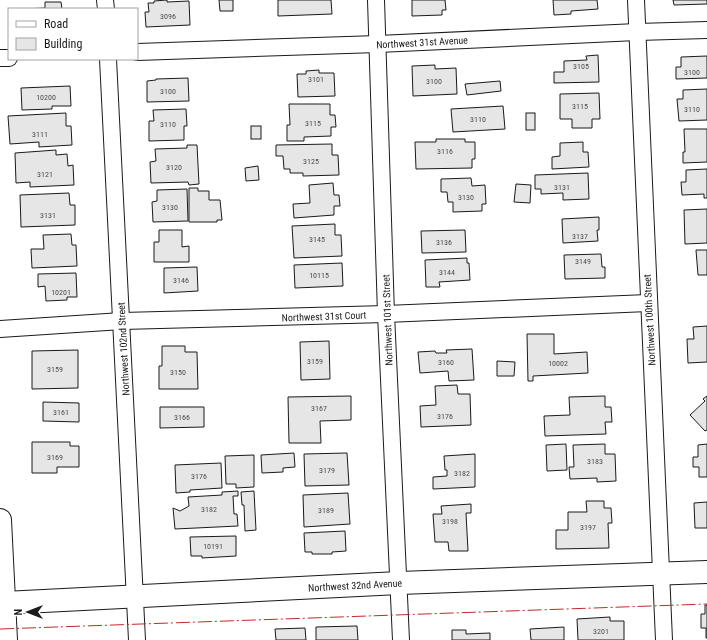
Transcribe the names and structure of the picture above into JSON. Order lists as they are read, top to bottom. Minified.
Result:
{"streets":{"main road":["Northwest 32nd Avenue"],"street":["Northwest 31st Avenue","Northwest 31st Court","Northwest 101st Street","Northwest 100th Street","Northwest 102nd Street"]},"crossings":[["Northwest 31st Avenue","Northwest 101st Street"],["Northwest 31st Avenue","Northwest 100th Street"],["Northwest 31st Court","Northwest 101st Street"],["Northwest 31st Court","Northwest 100th Street"],["Northwest 31st Court","Northwest 102nd Street"],["Northwest 101st Street","Northwest 32nd Avenue"],["Northwest 100th Street","Northwest 32nd Avenue"],["Northwest 102nd Street","Northwest 32nd Avenue"]],"house_numbers":["3096","3105","3100","3101","3100","3100","10200","3115","3110","3110","3115","3110","3111","3116","3125","3120","3121","3131","3130","3130","3131","3137","3145","3136","3149","3144","10115","3146","10201","3159","3160","10002","3159","3150","3167","3161","3176","3166","3169","3183","3179","3182","3176","3182","3189","3198","3197","10191","3201"],"legend":["Road","Building"],"north":"left"}
